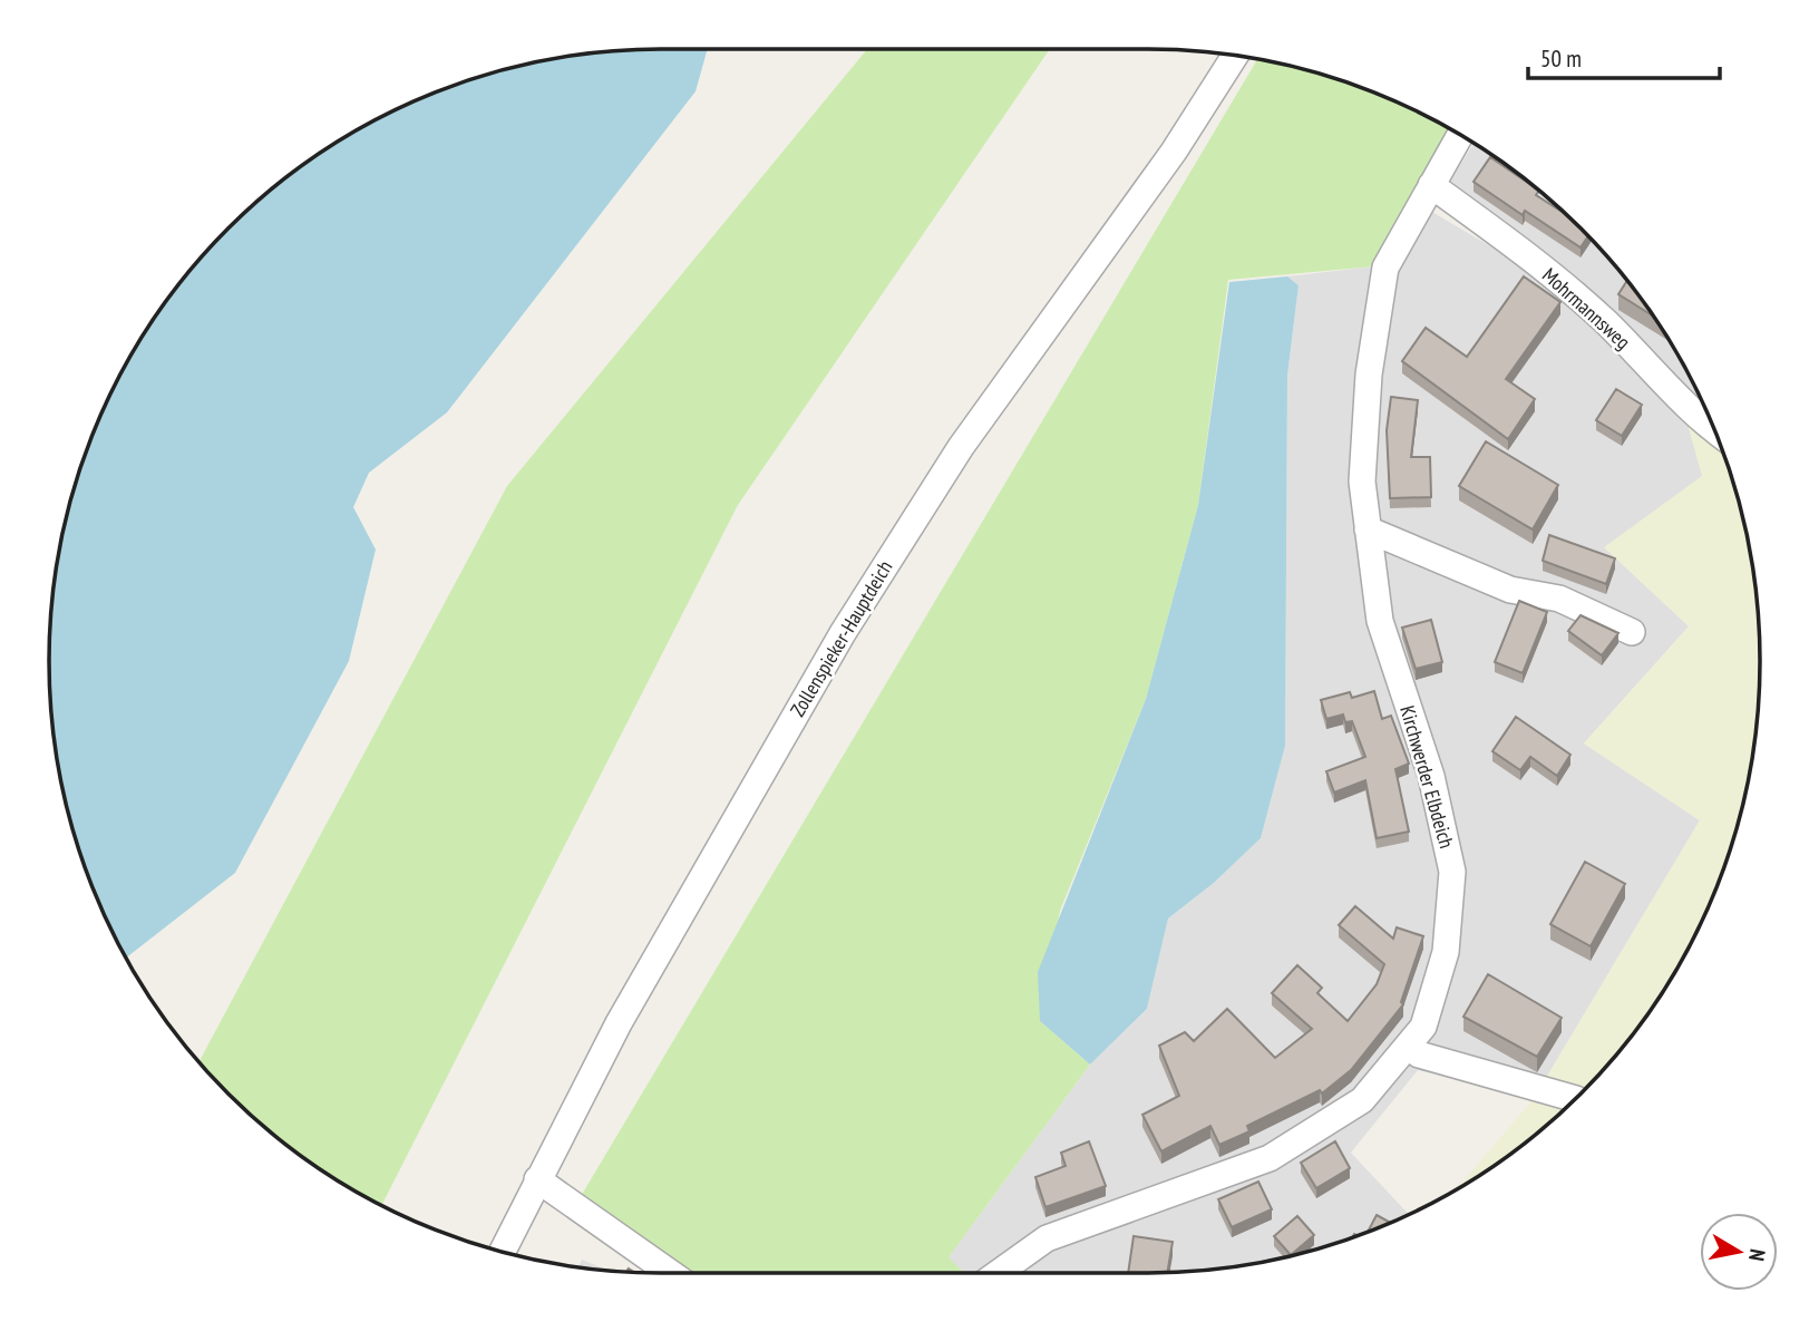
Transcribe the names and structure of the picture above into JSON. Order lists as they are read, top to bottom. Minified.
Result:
{"streets":{"street":["Mohrmannsweg","Zollenspieker-Hauptdeich","Kirchwerder Elbdeich"]},"crossings":[["Mohrmannsweg","Kirchwerder Elbdeich"]],"scale_bar":"50 m","north":"right"}
